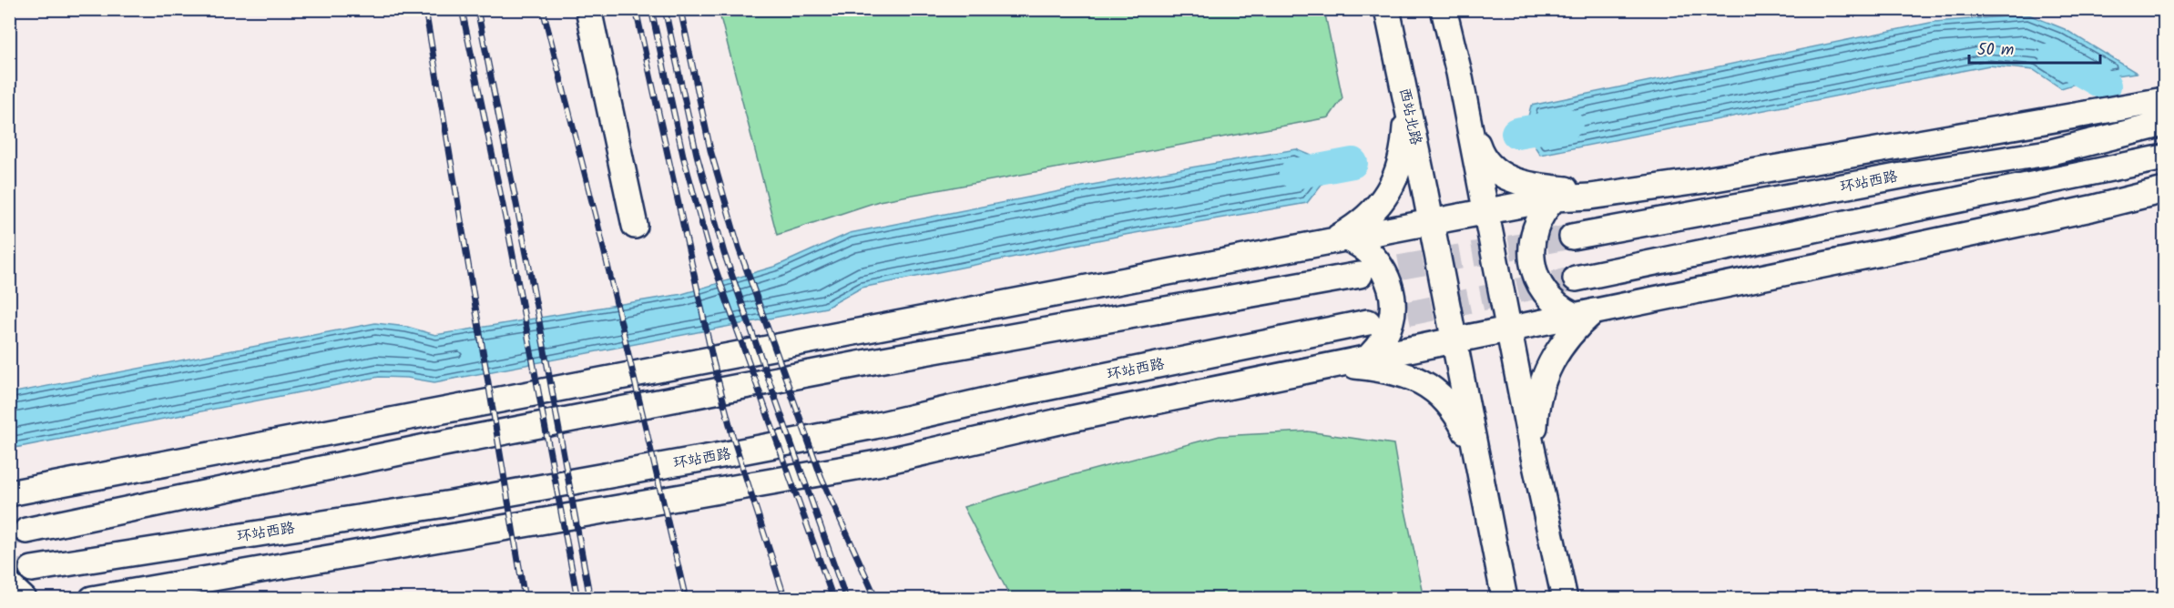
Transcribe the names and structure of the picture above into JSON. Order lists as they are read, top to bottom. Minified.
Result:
{"streets":{"main road":["西站北路","环站西路"]},"scale_bar":"50 m"}
